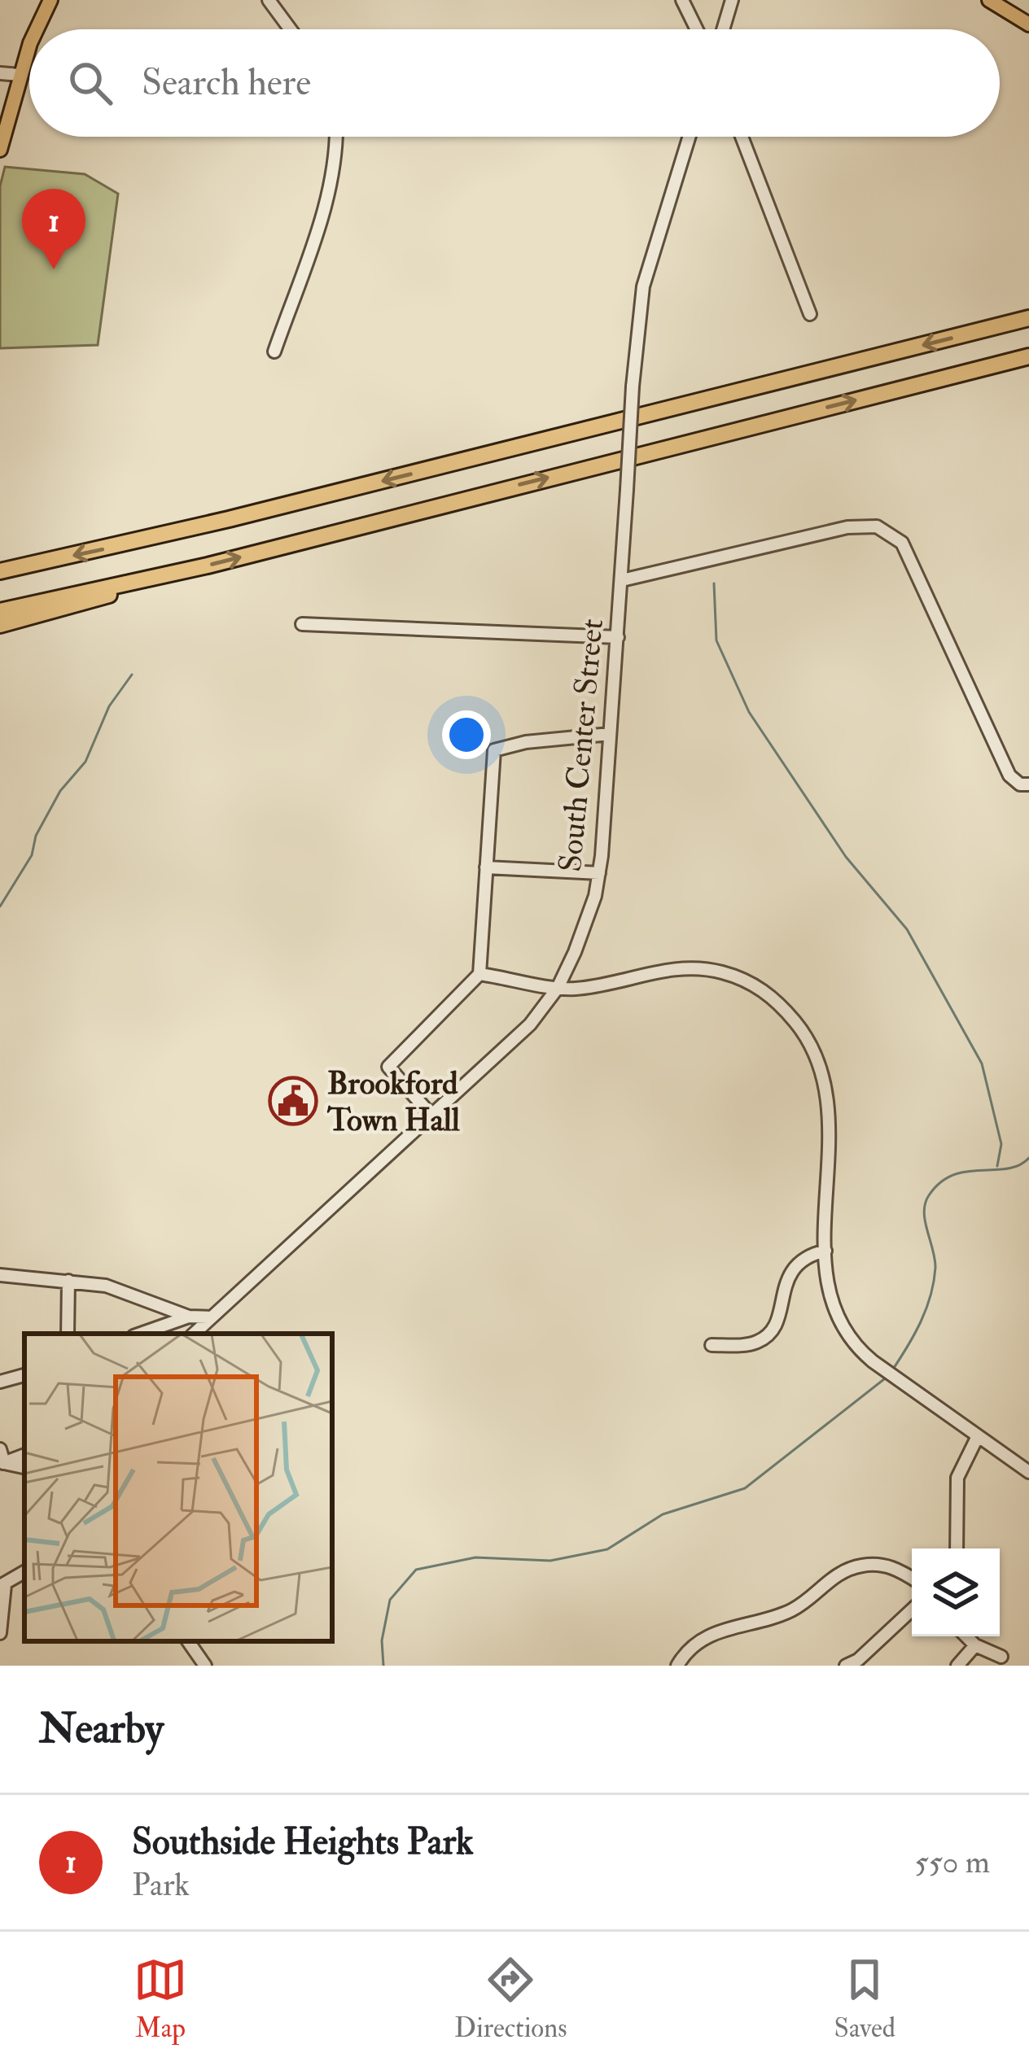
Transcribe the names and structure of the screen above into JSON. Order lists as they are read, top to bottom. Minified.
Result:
{"streets":{"street":["South Center Street"]},"places":{"public building":["Brookford Town Hall"]},"page":{"search":"Search here","pins":"1","heading":"Nearby","list":[{"mark":"1","name":"Southside Heights Park","note":"Park","value":"550 m"}],"nav":["Map","Directions","Saved"]}}
